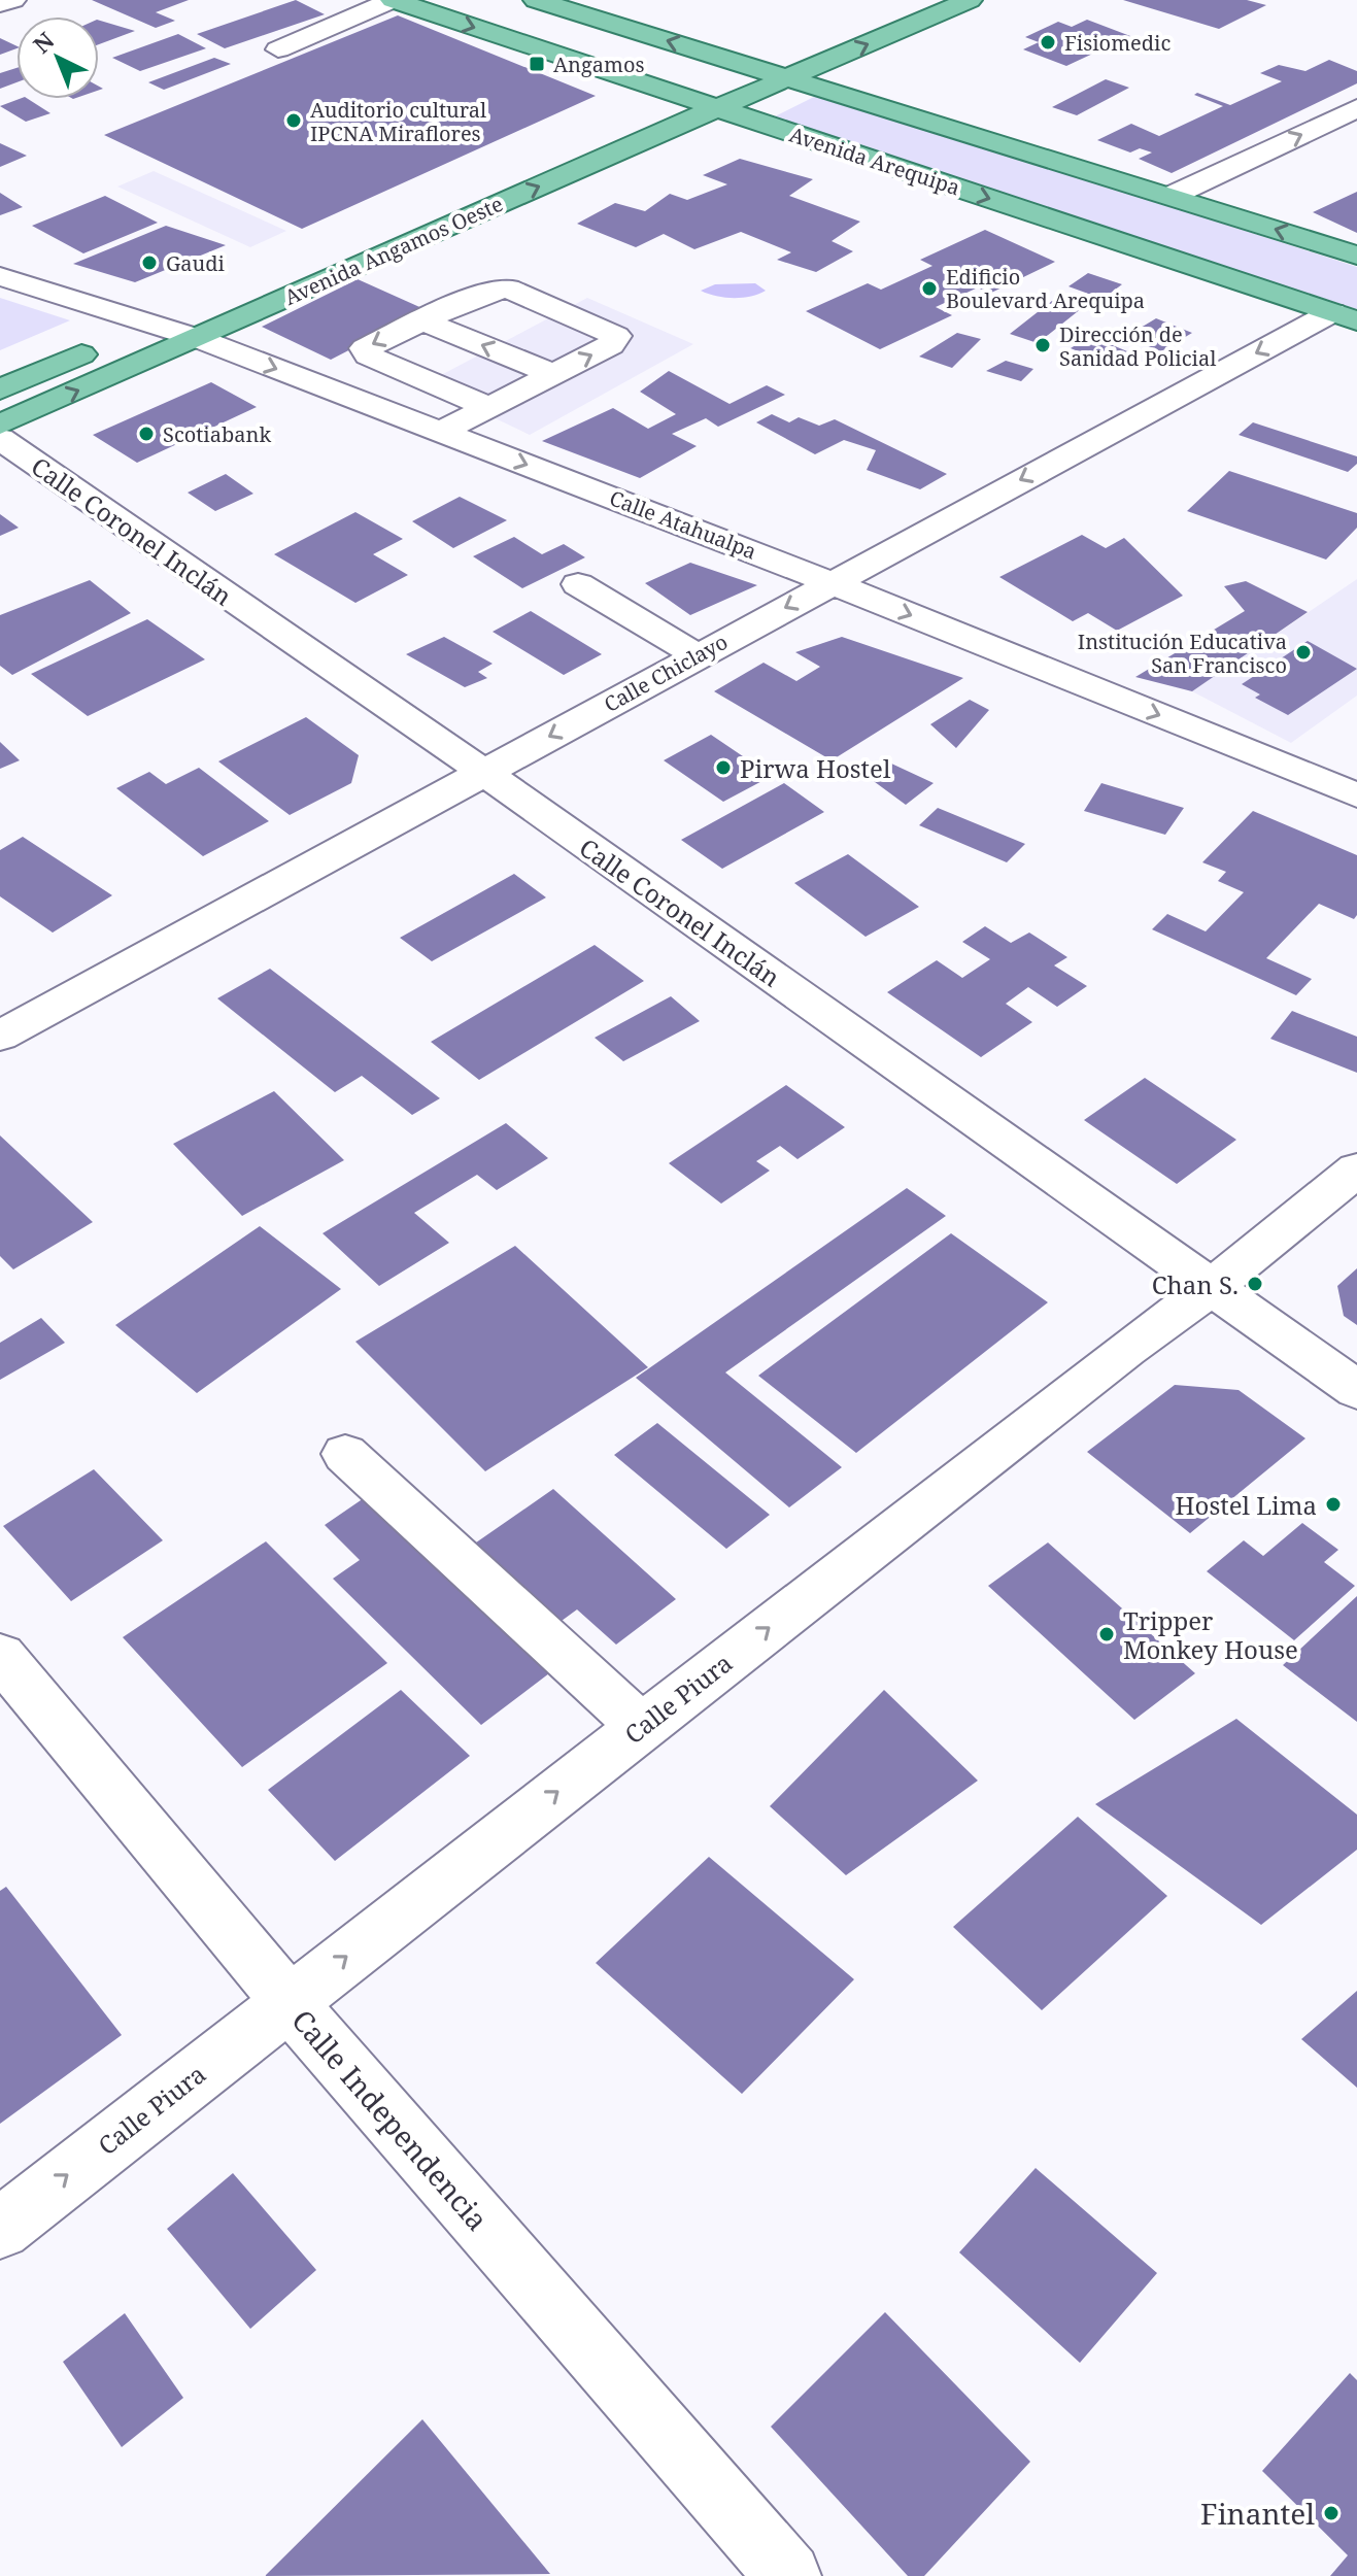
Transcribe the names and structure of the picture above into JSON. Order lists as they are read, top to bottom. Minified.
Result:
{"streets":{"main road":["Avenida Arequipa","Avenida Angamos Oeste"],"street":["Calle Atahualpa","Calle Coronel Inclán","Calle Chiclayo","Calle Piura","Calle Independencia"]},"crossings":[["Avenida Arequipa","Avenida Angamos Oeste"],["Avenida Arequipa","Calle Chiclayo"],["Avenida Angamos Oeste","Calle Atahualpa"],["Calle Atahualpa","Calle Chiclayo"],["Calle Coronel Inclán","Calle Chiclayo"],["Calle Coronel Inclán","Calle Piura"],["Calle Piura","Calle Independencia"]],"one_way":["Calle Atahualpa","Calle Chiclayo","Calle Piura"],"places":{"other":["Fisiomedic","Auditorio cultural IPCNA Miraflores","Gaudi","Edificio Boulevard Arequipa","Dirección de Sanidad Policial","Scotiabank","Institución Educativa San Francisco","Pirwa Hostel","Chan S.","Hostel Lima","Tripper Monkey House","Finantel"],"transit":["Angamos"]},"north":"top left"}
